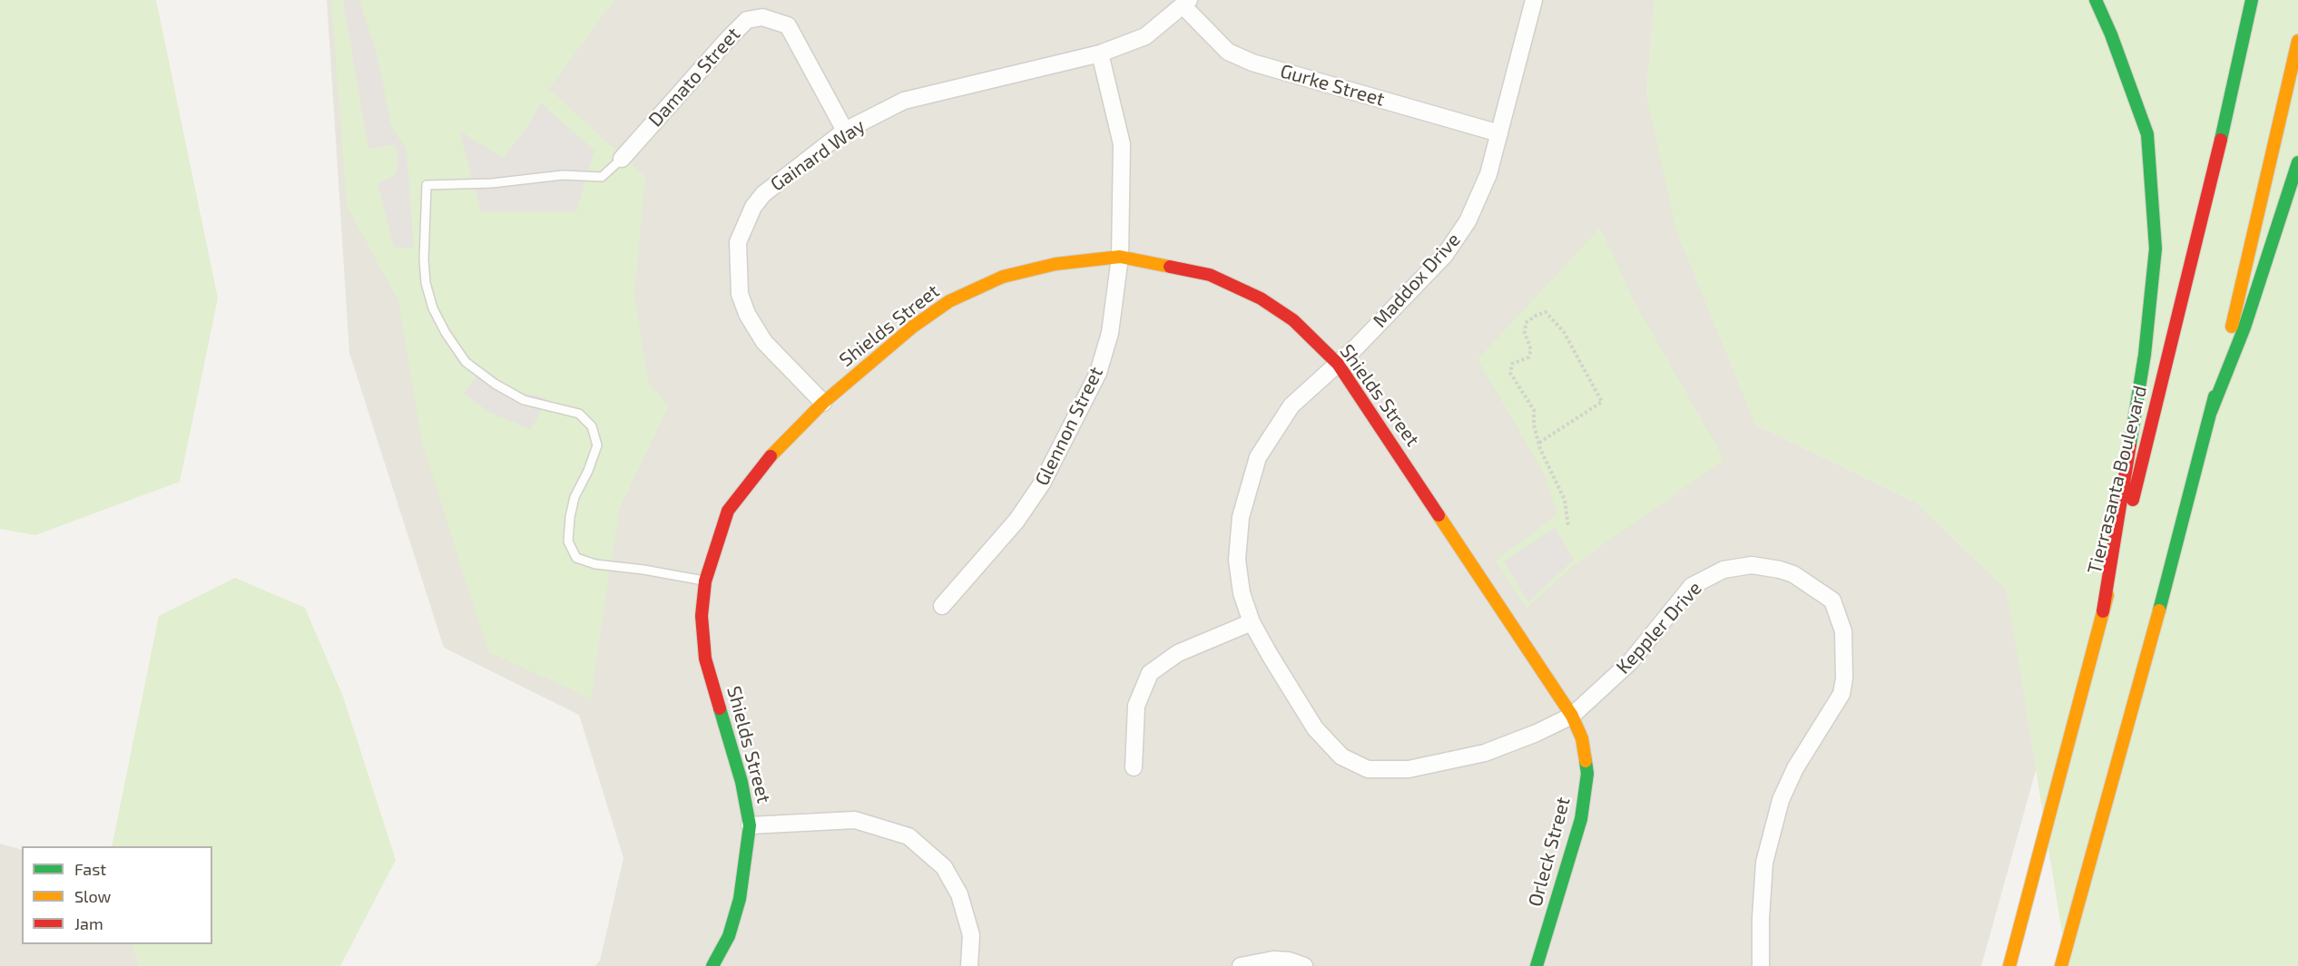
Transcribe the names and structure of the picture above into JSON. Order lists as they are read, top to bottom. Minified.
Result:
{"streets":{"main road":["Shields Street","Tierrasanta Boulevard","Orleck Street"],"street":["Damato Street","Gurke Street","Gainard Way","Maddox Drive","Glennon Street","Keppler Drive"]},"crossings":[["Damato Street","Gainard Way"],["Gurke Street","Gainard Way"],["Gurke Street","Maddox Drive"],["Gainard Way","Shields Street"],["Gainard Way","Glennon Street"],["Maddox Drive","Shields Street"],["Maddox Drive","Keppler Drive"],["Shields Street","Glennon Street"],["Shields Street","Keppler Drive"],["Shields Street","Orleck Street"],["Keppler Drive","Orleck Street"]],"legend":["Fast","Slow","Jam"]}
